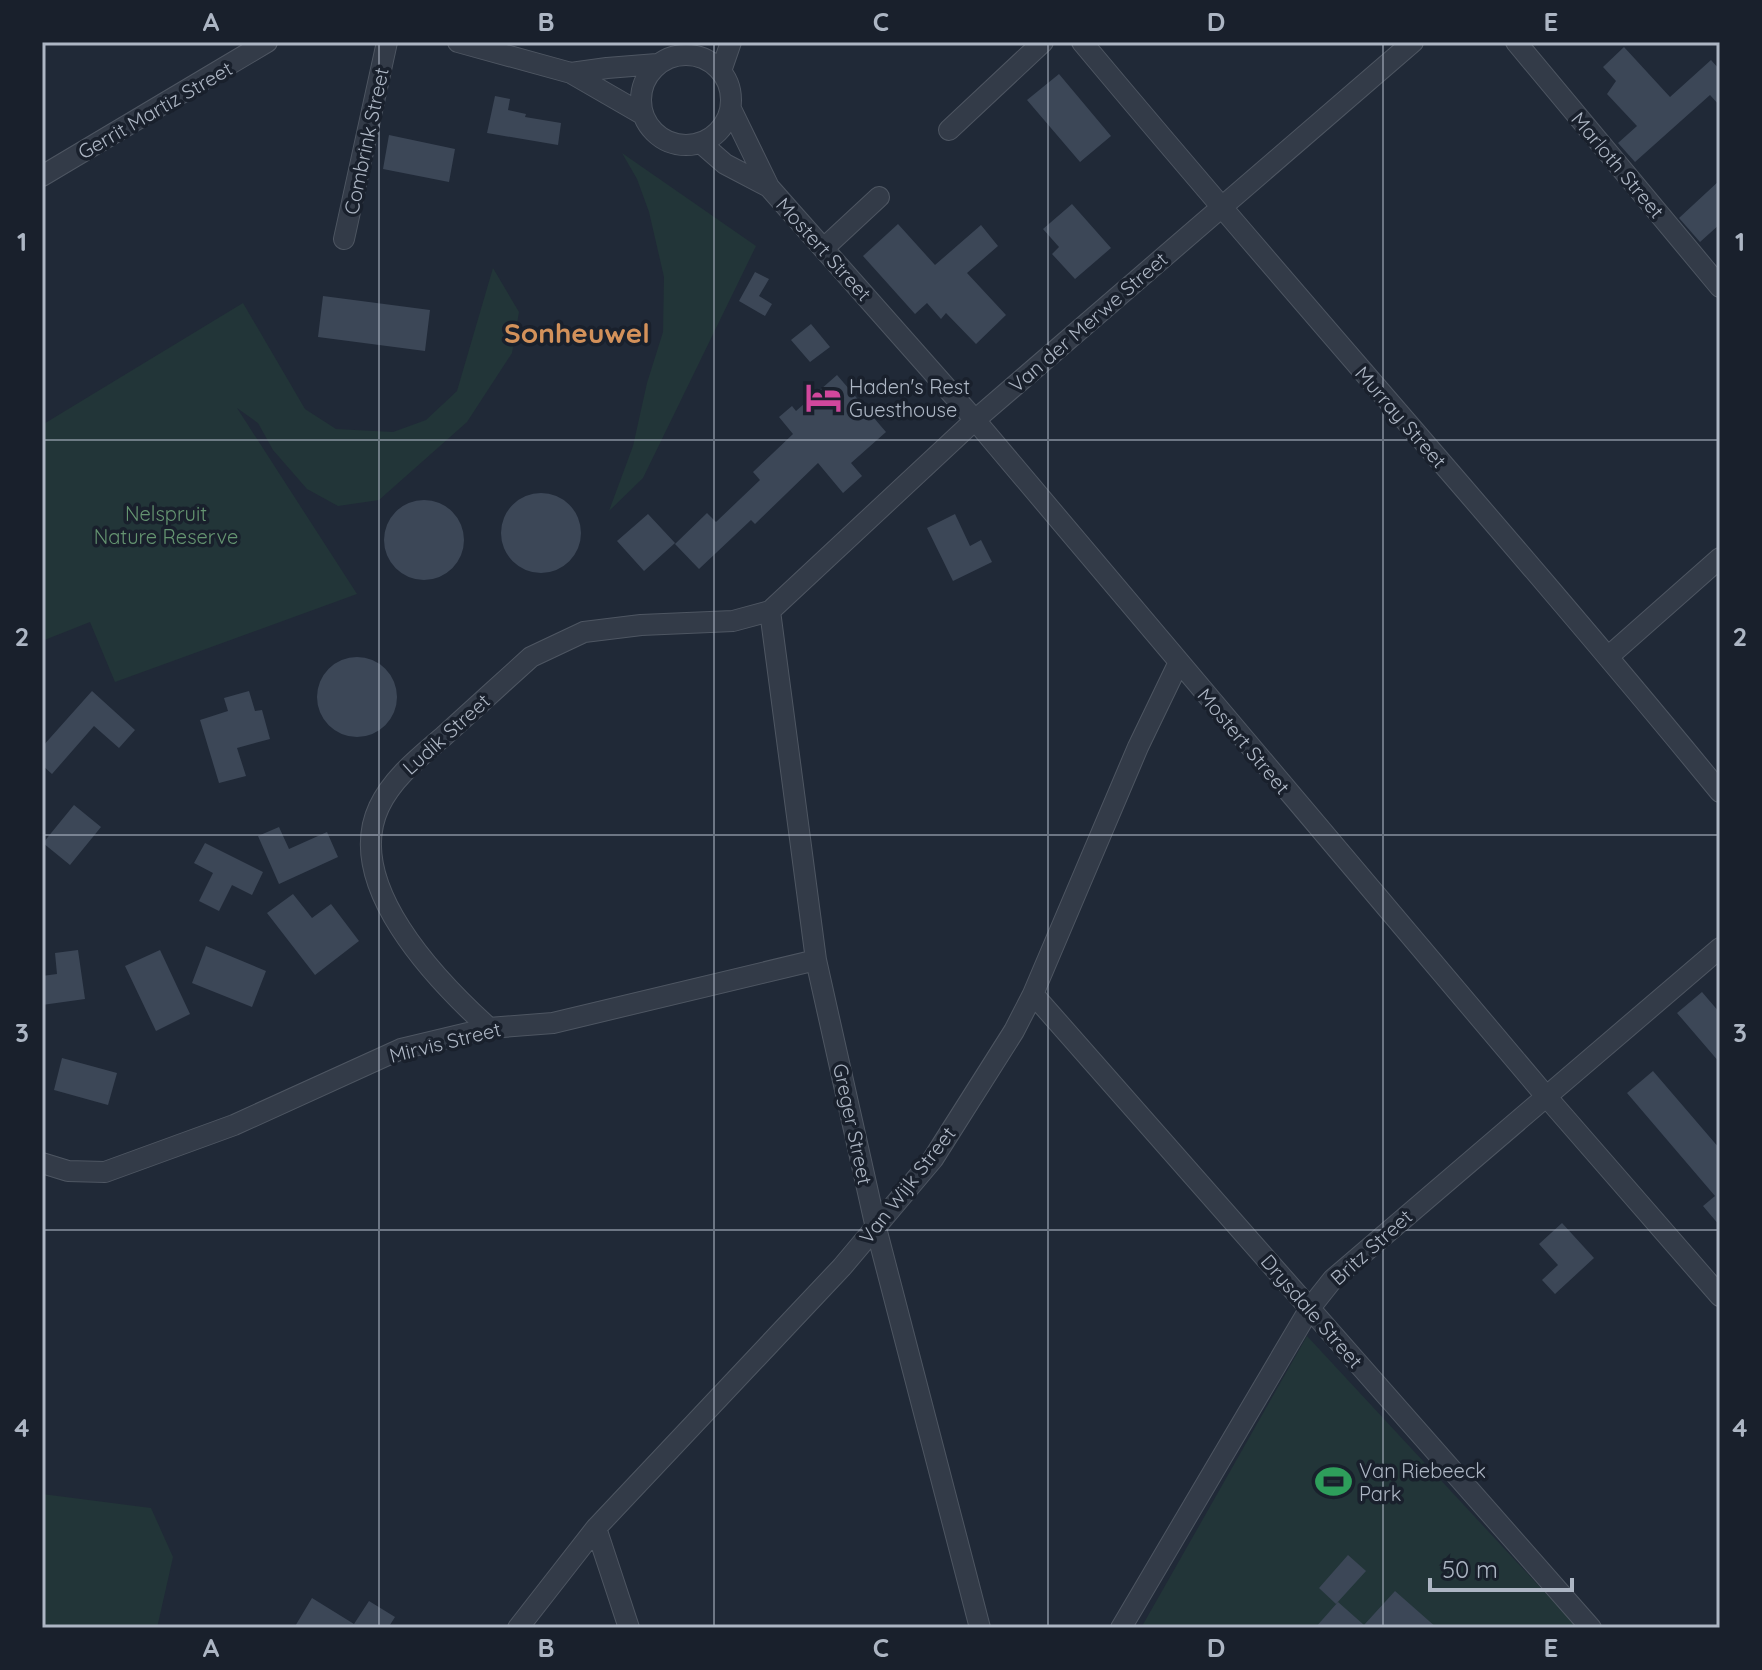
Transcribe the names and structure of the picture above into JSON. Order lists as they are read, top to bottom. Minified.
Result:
{"streets":{"street":["Gerrit Martiz Street","Combrink Street","Marloth Street","Mostert Street","Van der Merwe Street","Murray Street","Ludik Street","Mirvis Street","Greger Street","Van Wijk Street","Britz Street","Drysdale Street"]},"crossings":[["Mostert Street","Van der Merwe Street"],["Mostert Street","Van Wijk Street"],["Mostert Street","Britz Street"],["Van der Merwe Street","Murray Street"],["Van der Merwe Street","Ludik Street"],["Van der Merwe Street","Greger Street"],["Ludik Street","Mirvis Street"],["Ludik Street","Greger Street"],["Mirvis Street","Greger Street"],["Greger Street","Van Wijk Street"],["Van Wijk Street","Drysdale Street"],["Britz Street","Drysdale Street"]],"districts":["Sonheuwel"],"parks":["Nelspruit Nature Reserve"],"places":{"hotel":["Haden's Rest Guesthouse"],"sports":["Van Riebeeck Park"]},"scale_bar":"50 m","grid":{"columns":["A","B","C","D","E"],"rows":["1","2","3","4"]}}
